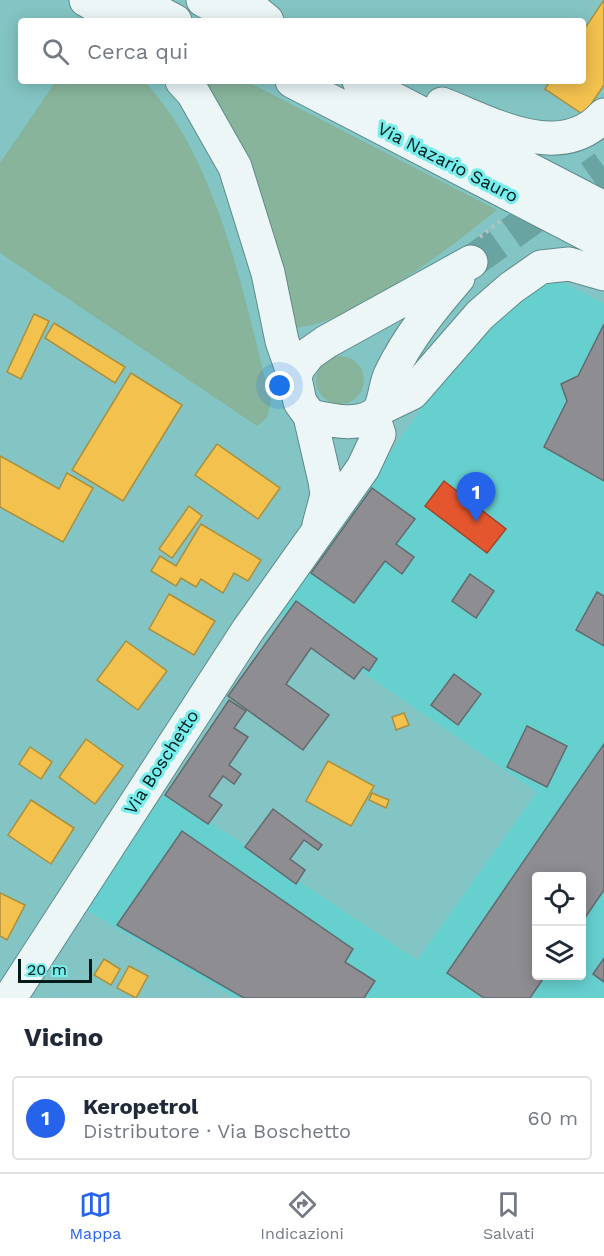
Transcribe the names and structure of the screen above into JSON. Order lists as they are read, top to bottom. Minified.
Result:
{"streets":{"main road":["Via Nazario Sauro","Via Boschetto"]},"scale_bar":"20 m","page":{"search":"Cerca qui","pins":"1","scale":"20 m","heading":"Vicino","list":[{"mark":"1","name":"Keropetrol","note":"Distributore · Via Boschetto","value":"60 m"}],"nav":["Mappa","Indicazioni","Salvati"]}}
